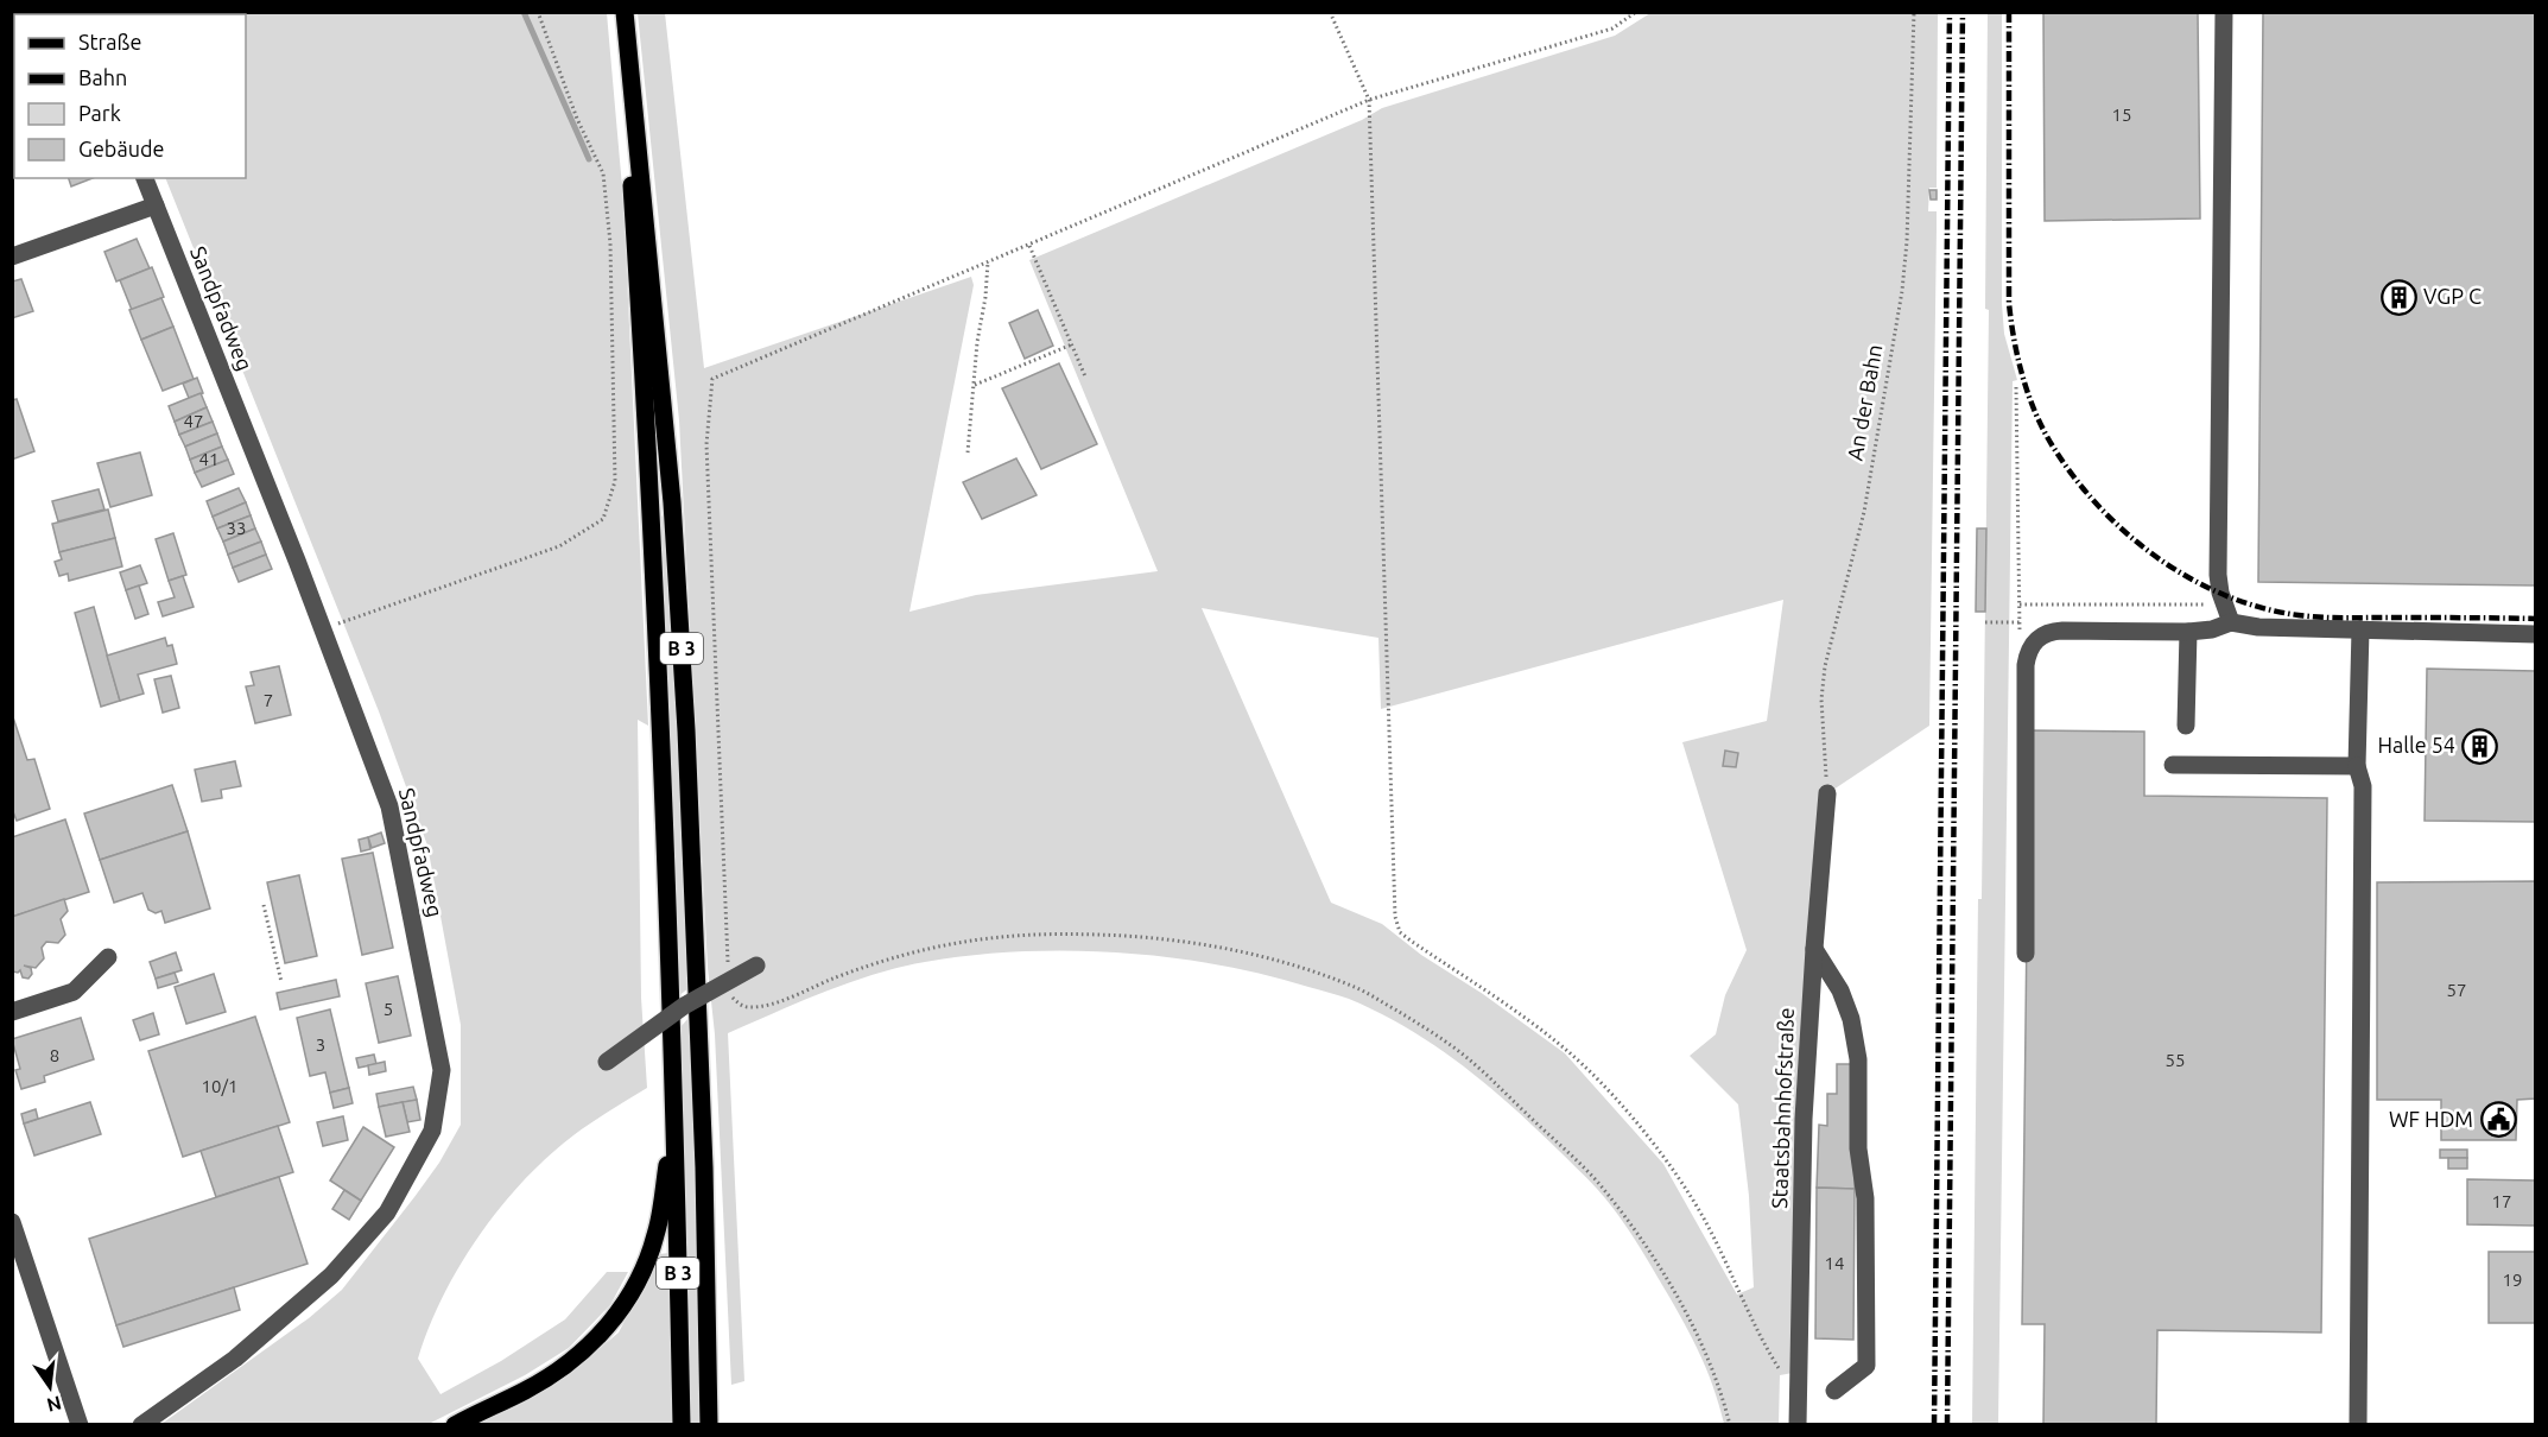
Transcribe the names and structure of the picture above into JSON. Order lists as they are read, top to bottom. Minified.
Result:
{"streets":{"main road":["B 3"],"street":["Sandpfadweg","Staatsbahnhofstraße"],"path":["An der Bahn"]},"crossings":[["An der Bahn","Staatsbahnhofstraße"]],"places":{"building":["VGP C","Halle 54"],"public building":["WF HDM"]},"house_numbers":["15","47","41","33","7","57","5","3","8","55","10/1","17","14","19"],"legend":["Straße","Bahn","Park","Gebäude"],"north":"bottom"}
